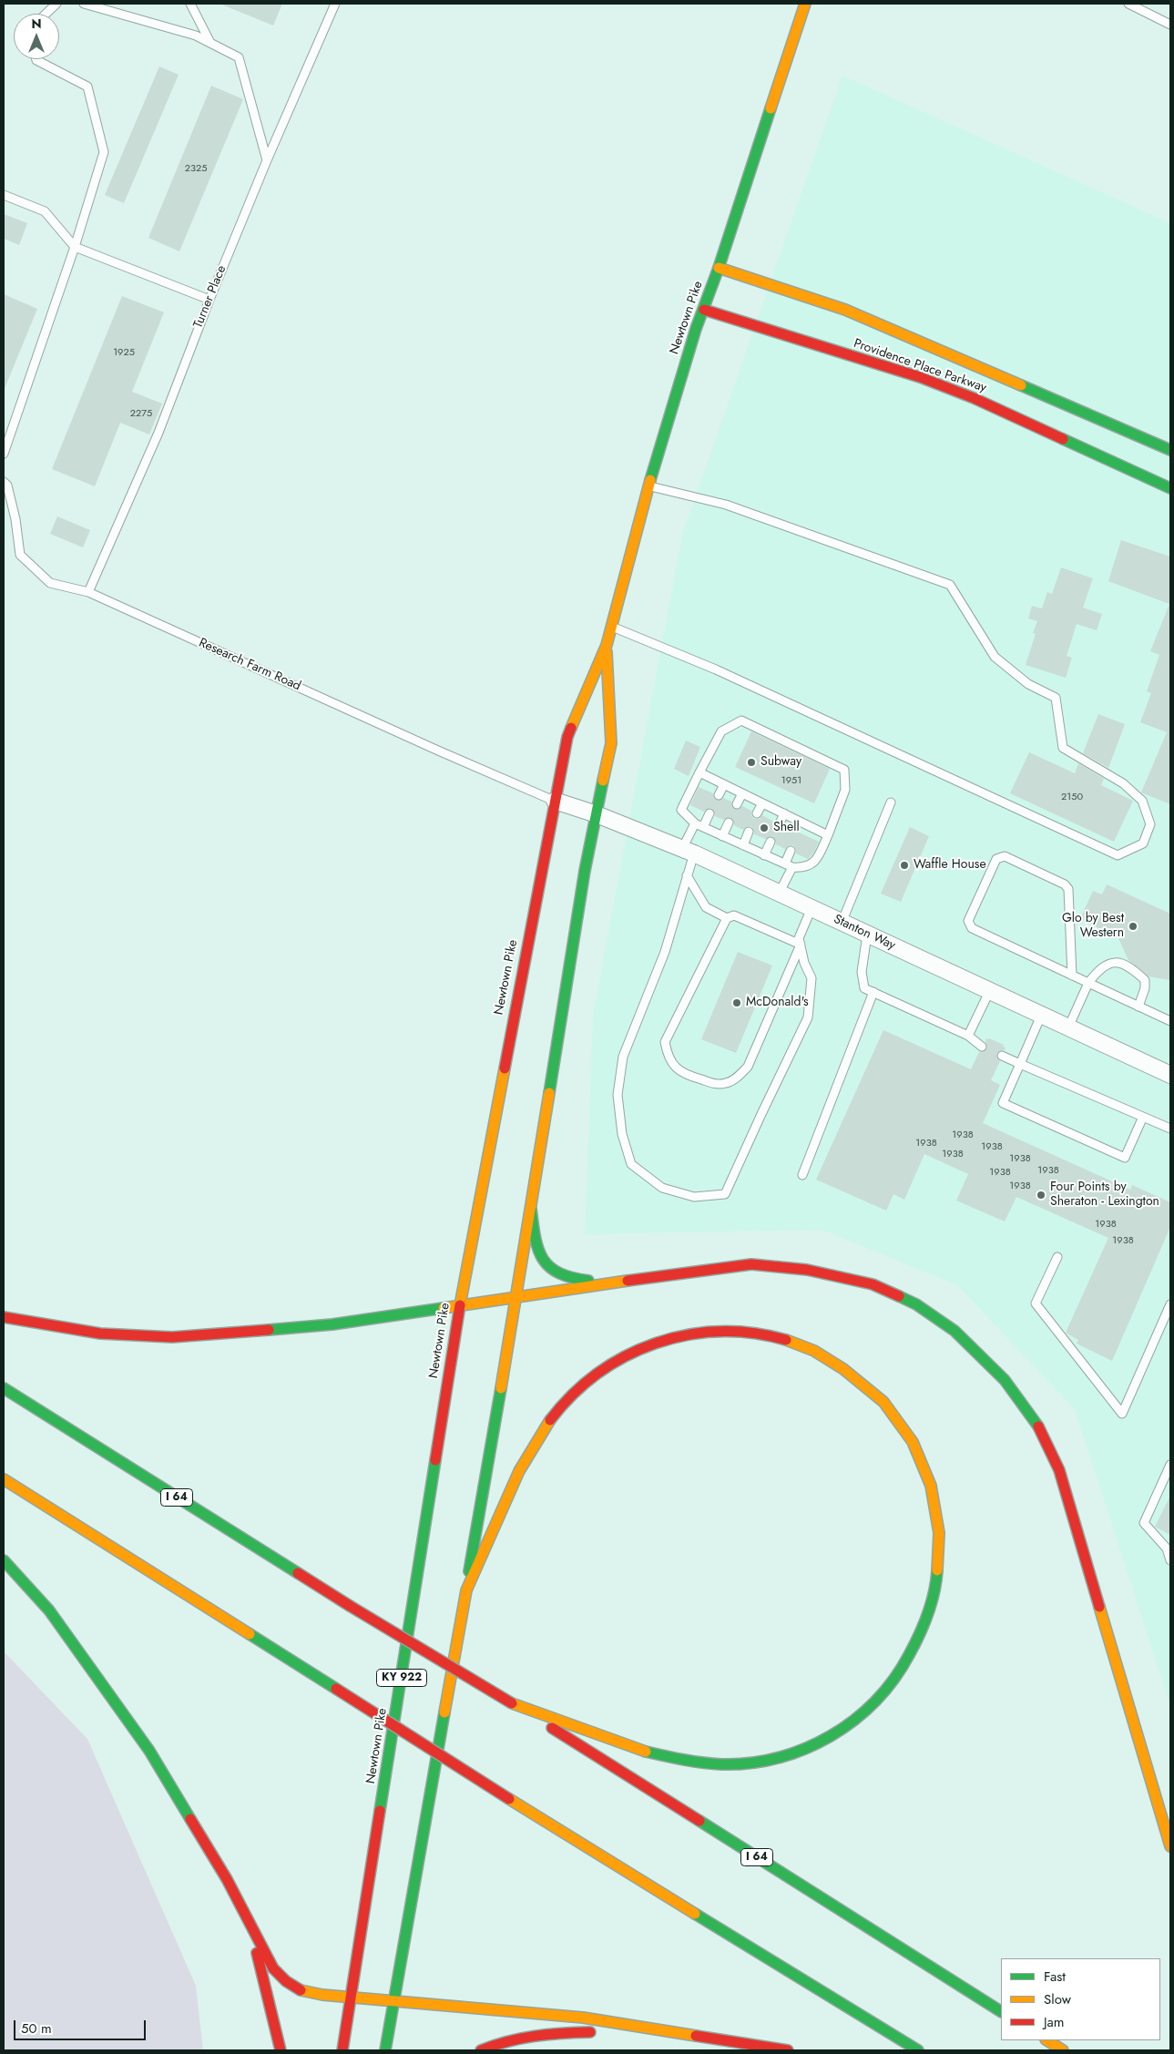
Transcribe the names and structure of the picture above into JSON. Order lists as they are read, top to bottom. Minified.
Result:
{"streets":{"main road":["Newtown Pike","Providence Place Parkway","I 64","KY 922"],"street":["Stanton Way"],"lane":["Turner Place","Research Farm Road"]},"crossings":[["Turner Place","Research Farm Road"],["Newtown Pike","Providence Place Parkway"],["Newtown Pike","Research Farm Road"],["Newtown Pike","Stanton Way"],["Research Farm Road","Stanton Way"]],"places":["Subway","Shell","Waffle House","Glo by Best Western","McDonald's","Four Points by Sheraton - Lexington"],"house_numbers":["2325","1925","2275","1951","2150","1938","1938","1938","1938","1938","1938","1938","1938","1938","1938"],"legend":["Fast","Slow","Jam"],"scale_bar":"50 m","north":"top"}
